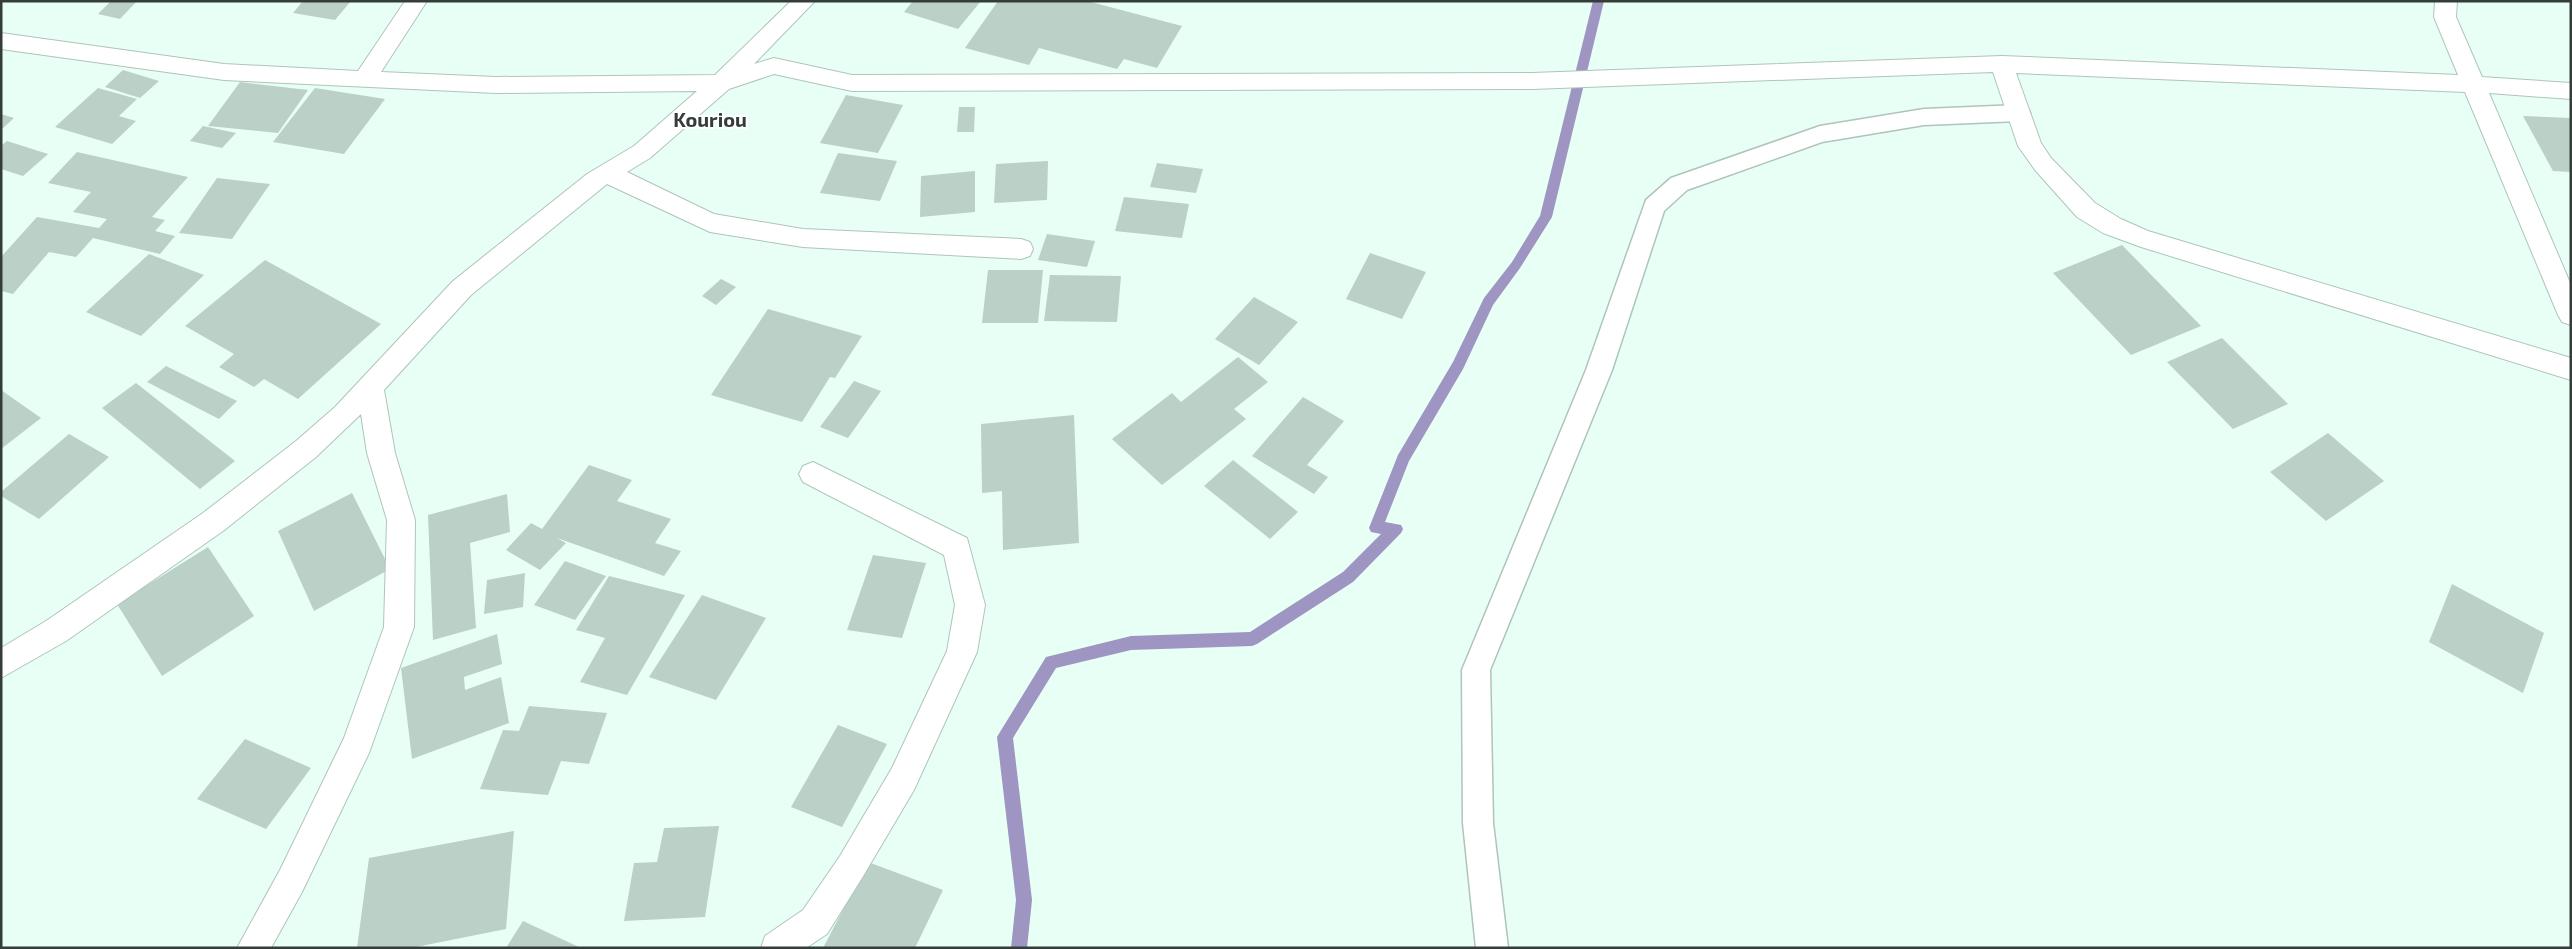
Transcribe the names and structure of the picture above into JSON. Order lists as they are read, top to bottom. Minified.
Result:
{"districts":["Kouriou"]}
